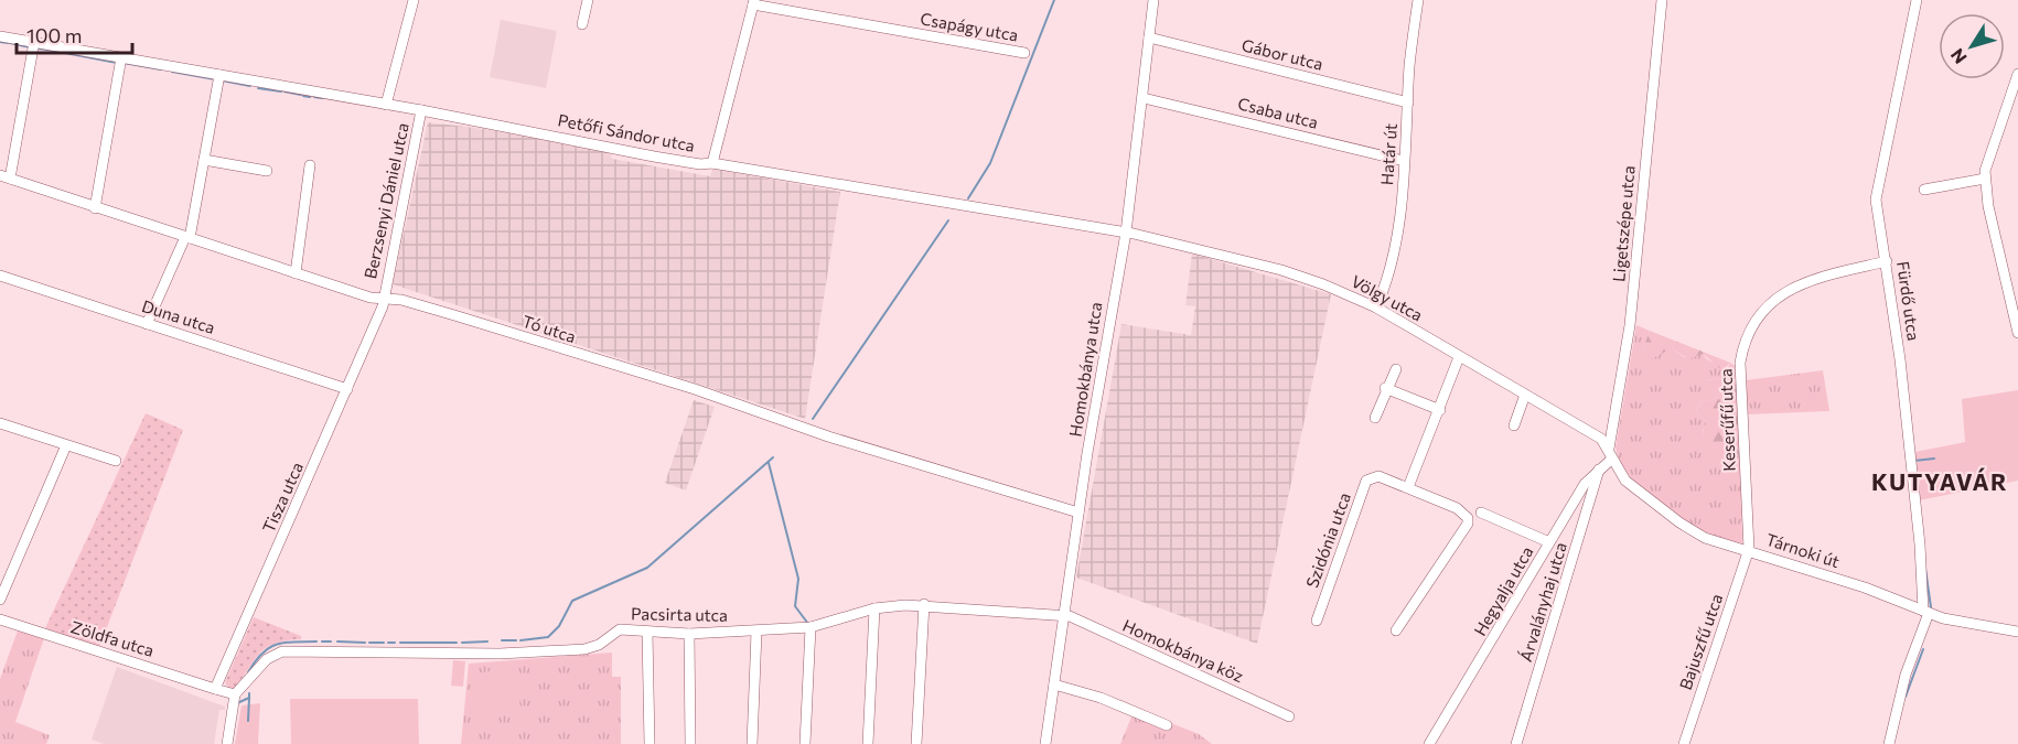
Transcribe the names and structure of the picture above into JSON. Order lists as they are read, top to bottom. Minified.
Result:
{"streets":{"street":["Csapágy utca","Gábor utca","Csaba utca","Petőfi Sándor utca","Határ út","Berzsenyi Dániel utca","Ligetszépe utca","Völgy utca","Fürdő utca","Duna utca","Tó utca","Homokbánya utca","Keserűfű utca","Tisza utca","Szidónia utca","Tárnoki út","Hegyalja utca","Árvalányhaj utca","Pacsirta utca","Zöldfa utca","Bajuszfű utca","Homokbánya köz"]},"crossings":[["Gábor utca","Határ út"],["Gábor utca","Homokbánya utca"],["Csaba utca","Határ út"],["Csaba utca","Homokbánya utca"],["Petőfi Sándor utca","Berzsenyi Dániel utca"],["Petőfi Sándor utca","Völgy utca"],["Petőfi Sándor utca","Homokbánya utca"],["Határ út","Völgy utca"],["Berzsenyi Dániel utca","Tó utca"],["Berzsenyi Dániel utca","Tisza utca"],["Ligetszépe utca","Völgy utca"],["Ligetszépe utca","Tárnoki út"],["Ligetszépe utca","Hegyalja utca"],["Völgy utca","Homokbánya utca"],["Völgy utca","Tárnoki út"],["Völgy utca","Hegyalja utca"],["Fürdő utca","Keserűfű utca"],["Fürdő utca","Tárnoki út"],["Duna utca","Tisza utca"],["Tó utca","Homokbánya utca"],["Tó utca","Tisza utca"],["Homokbánya utca","Pacsirta utca"],["Homokbánya utca","Homokbánya köz"],["Keserűfű utca","Tárnoki út"],["Keserűfű utca","Bajuszfű utca"],["Tisza utca","Zöldfa utca"],["Tárnoki út","Hegyalja utca"],["Tárnoki út","Bajuszfű utca"],["Hegyalja utca","Árvalányhaj utca"],["Pacsirta utca","Homokbánya köz"]],"districts":["KUTYAVÁR"],"scale_bar":"100 m","north":"bottom left"}
